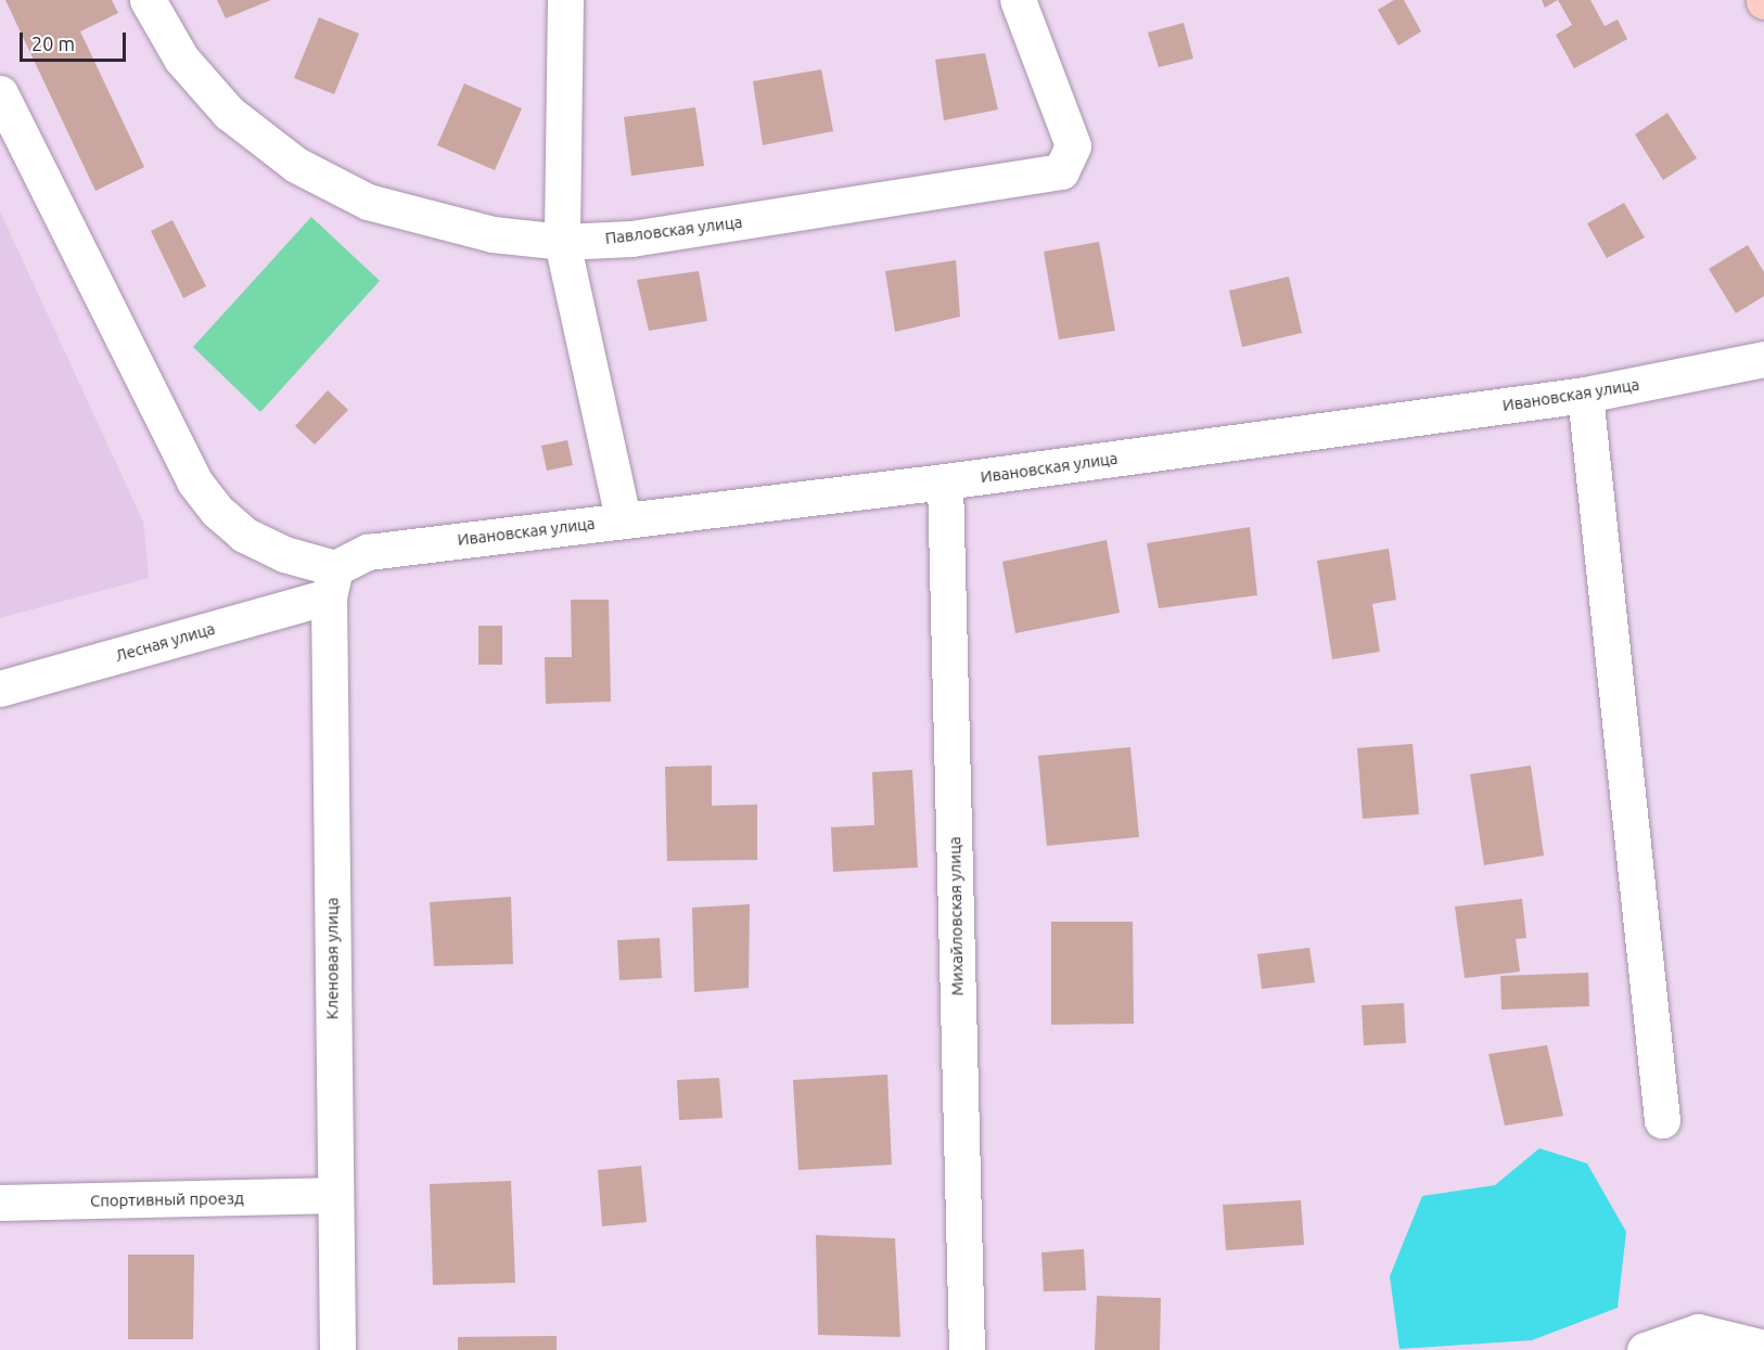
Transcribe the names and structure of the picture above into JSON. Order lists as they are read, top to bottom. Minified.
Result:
{"streets":{"street":["Павловская улица","Ивановская улица","Лесная улица","Михайловская улица","Кленовая улица","Спортивный проезд"]},"crossings":[["Ивановская улица","Лесная улица"],["Ивановская улица","Михайловская улица"],["Ивановская улица","Кленовая улица"],["Лесная улица","Кленовая улица"],["Кленовая улица","Спортивный проезд"]],"scale_bar":"20 m"}
